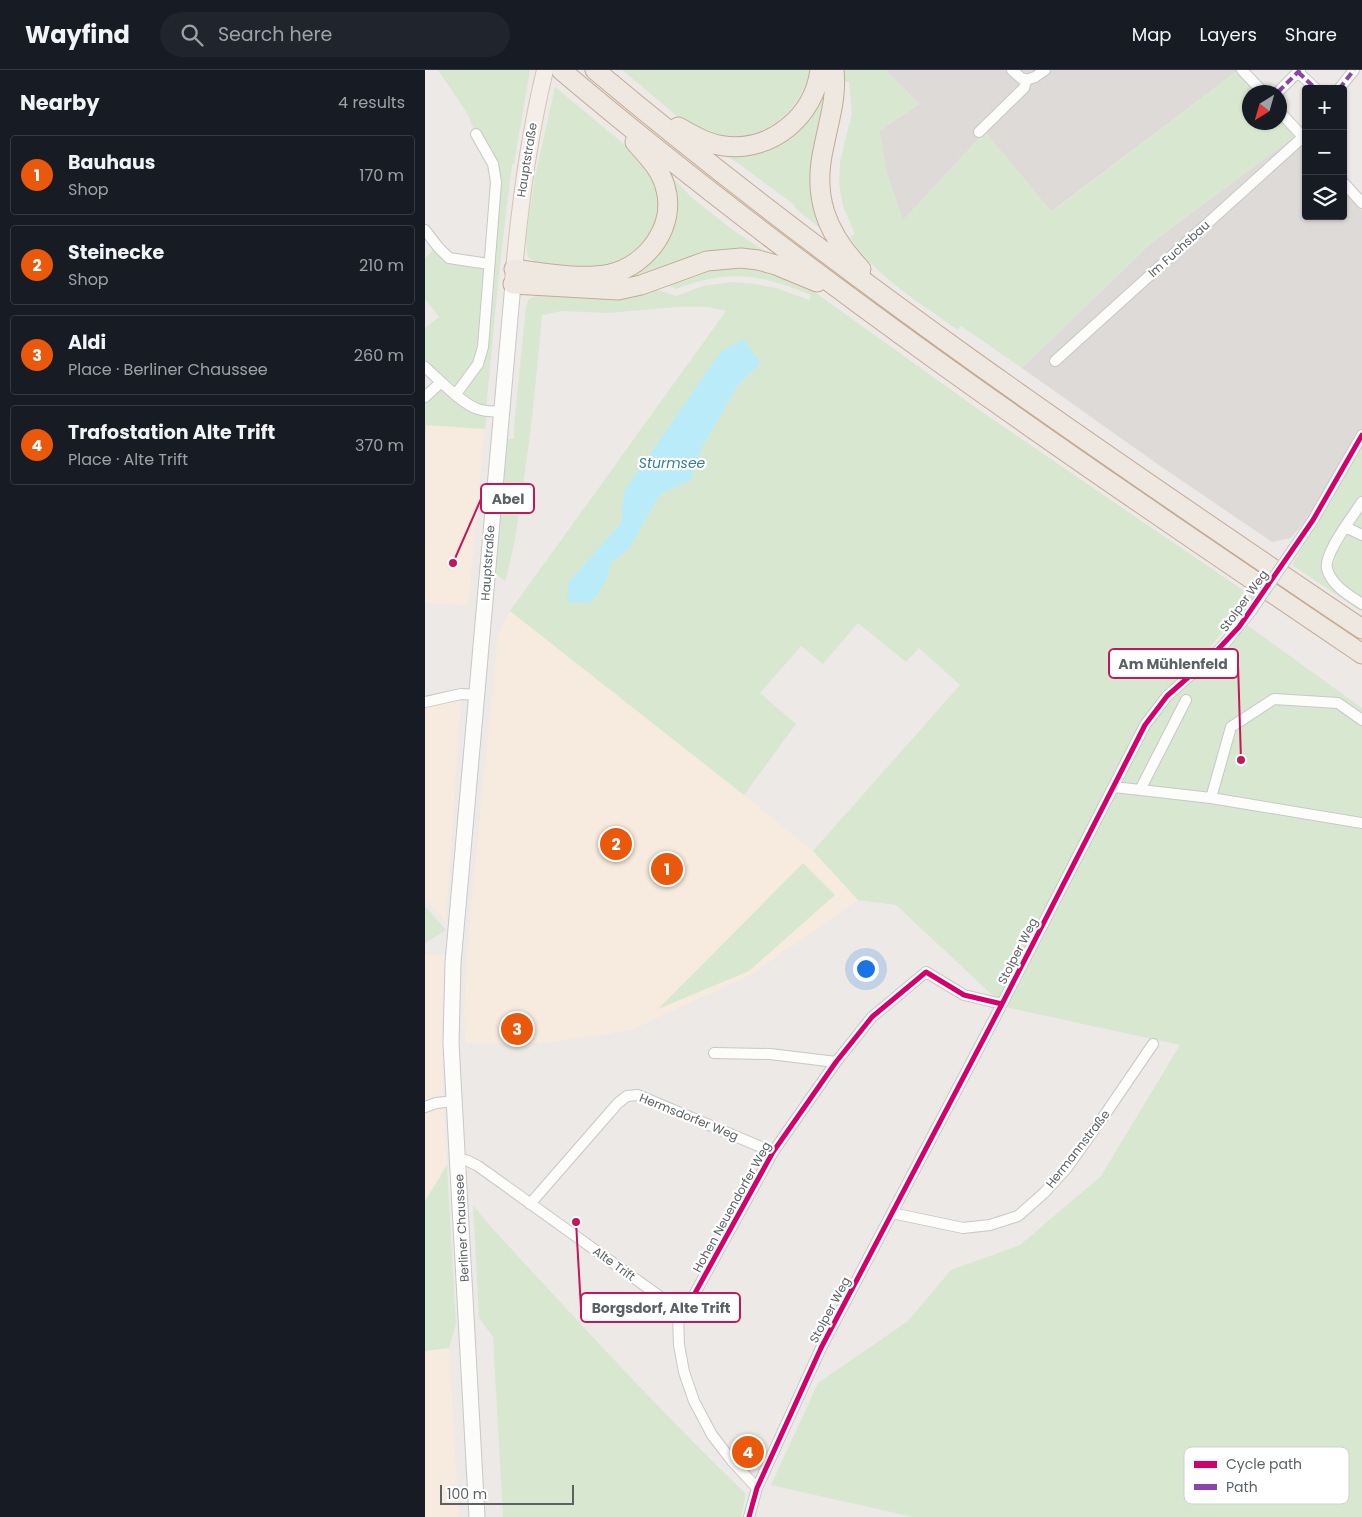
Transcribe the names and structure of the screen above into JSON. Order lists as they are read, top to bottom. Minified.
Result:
{"streets":{"main road":["Hauptstraße","Berliner Chaussee"],"street":["Im Fuchsbau","Stolper Weg","Hermsdorfer Weg","Hermannstraße","Hohen Neuendorfer Weg","Alte Trift"]},"crossings":[["Hauptstraße","Berliner Chaussee"],["Stolper Weg","Hermannstraße"],["Stolper Weg","Hohen Neuendorfer Weg"],["Hermsdorfer Weg","Hohen Neuendorfer Weg"],["Hermsdorfer Weg","Alte Trift"],["Hohen Neuendorfer Weg","Alte Trift"],["Berliner Chaussee","Alte Trift"]],"water":["Sturmsee"],"places":["Abel","Am Mühlenfeld","Borgsdorf, Alte Trift"],"legend":["Cycle path","Path"],"scale_bar":"100 m","north":"bottom left","page":{"header":"Wayfind","search":"Search here","nav":["Map","Layers","Share"],"heading":["Nearby","4 results"],"map_buttons":["+","−"],"list":[{"mark":"1","name":"Bauhaus","note":"Shop","value":"170 m"},{"mark":"2","name":"Steinecke","note":"Shop","value":"210 m"},{"mark":"3","name":"Aldi","note":"Place · Berliner Chaussee","value":"260 m"},{"mark":"4","name":"Trafostation Alte Trift","note":"Place · Alte Trift","value":"370 m"}],"pins":["2","1","3","4"],"scale":"100 m"}}
